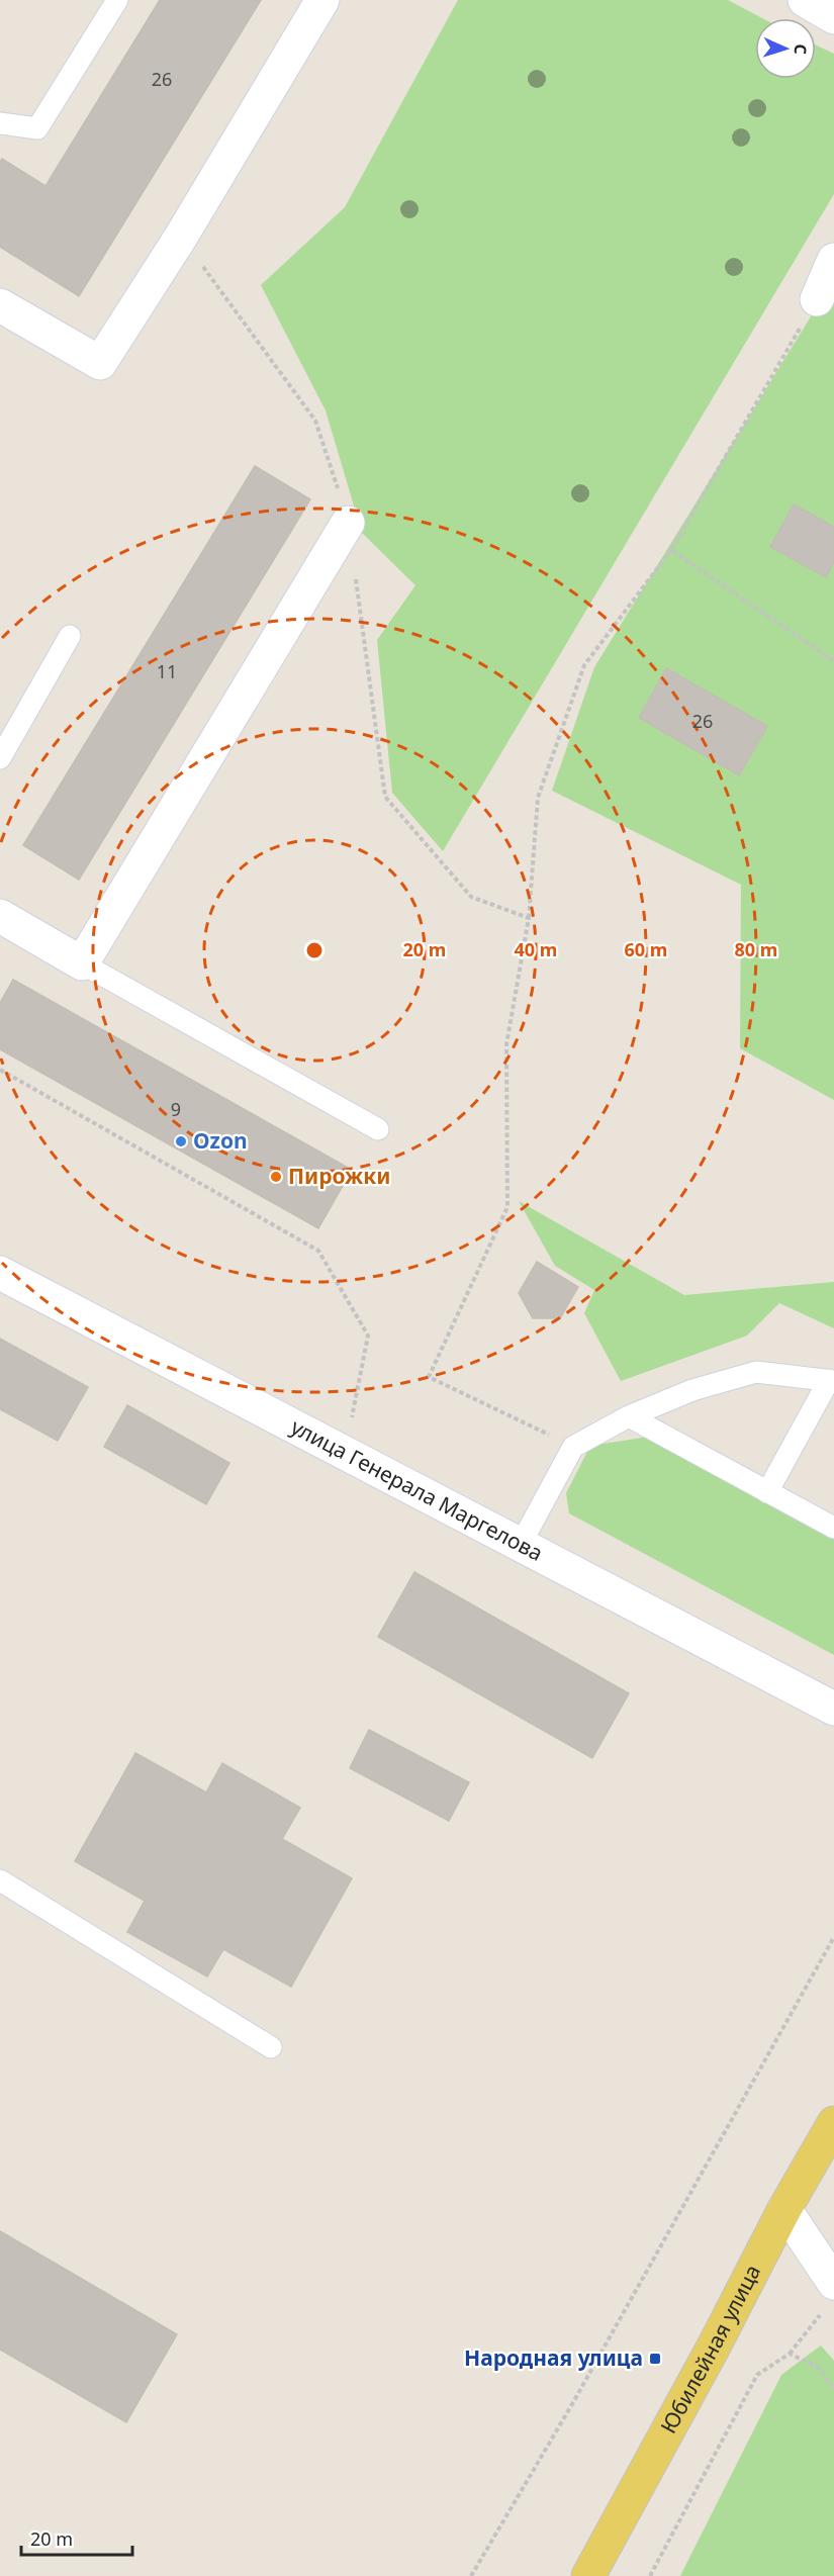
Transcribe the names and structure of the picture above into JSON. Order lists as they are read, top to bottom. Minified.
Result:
{"streets":{"main road":["Юбилейная улица"],"street":["улица Генерала Маргелова"]},"places":{"other":["Ozon","Пирожки"],"transit":["Народная улица"]},"house_numbers":["26","11","26","9"],"scale_bar":"20 m","north":"right","rings":["20 m","40 m","60 m","80 m"]}
